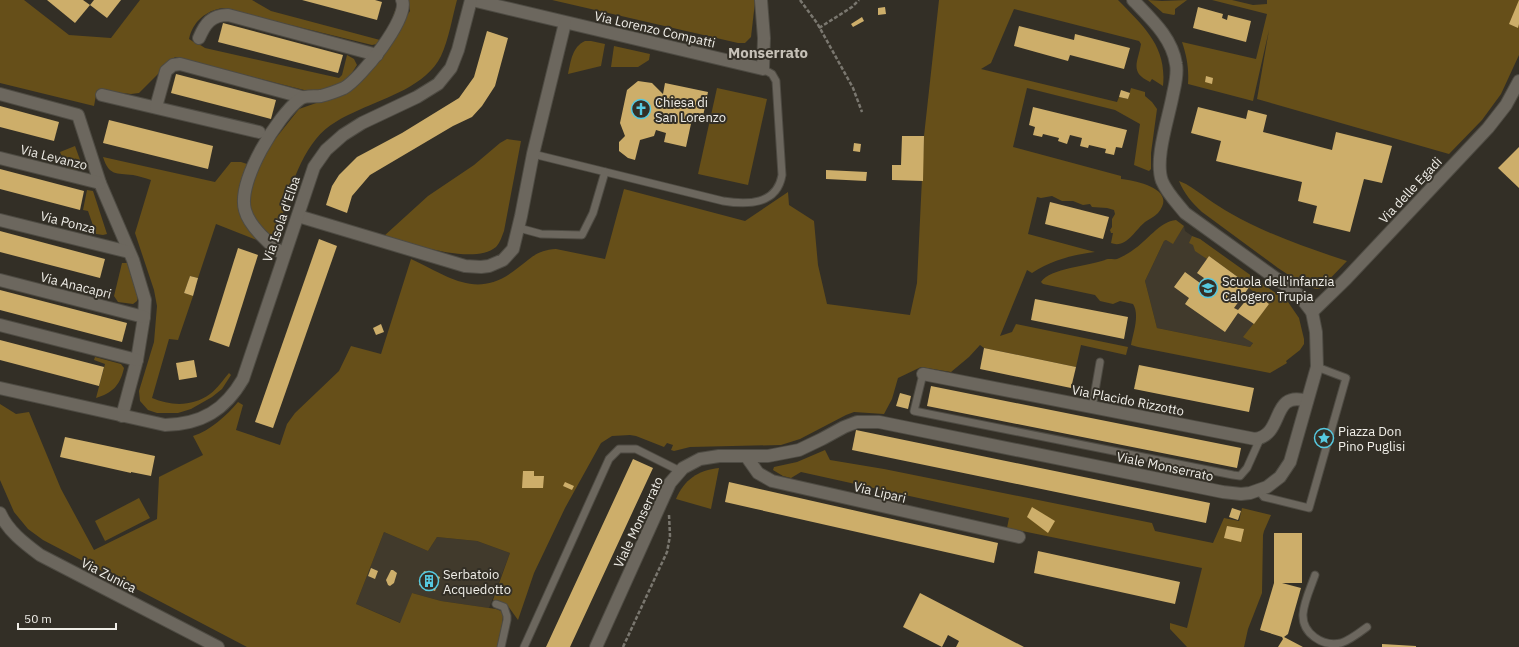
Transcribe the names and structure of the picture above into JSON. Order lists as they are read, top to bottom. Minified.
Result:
{"streets":{"street":["Via Lorenzo Compatti","Via Levanzo","Via delle Egadi","Via Isola d'Elba","Via Ponza","Via Anacapri","Via Placido Rizzotto","Viale Monserrato","Via Lipari","Via Zunica"]},"crossings":[["Via Lorenzo Compatti","Via Isola d'Elba"],["Via delle Egadi","Viale Monserrato"],["Viale Monserrato","Via Lipari"]],"districts":["Monserrato"],"places":{"church":["Chiesa di San Lorenzo"],"school or university":["Scuola dell'infanzia Calogero Trupia"],"place":["Piazza Don Pino Puglisi"],"building":["Serbatoio Acquedotto"]},"scale_bar":"50 m"}
